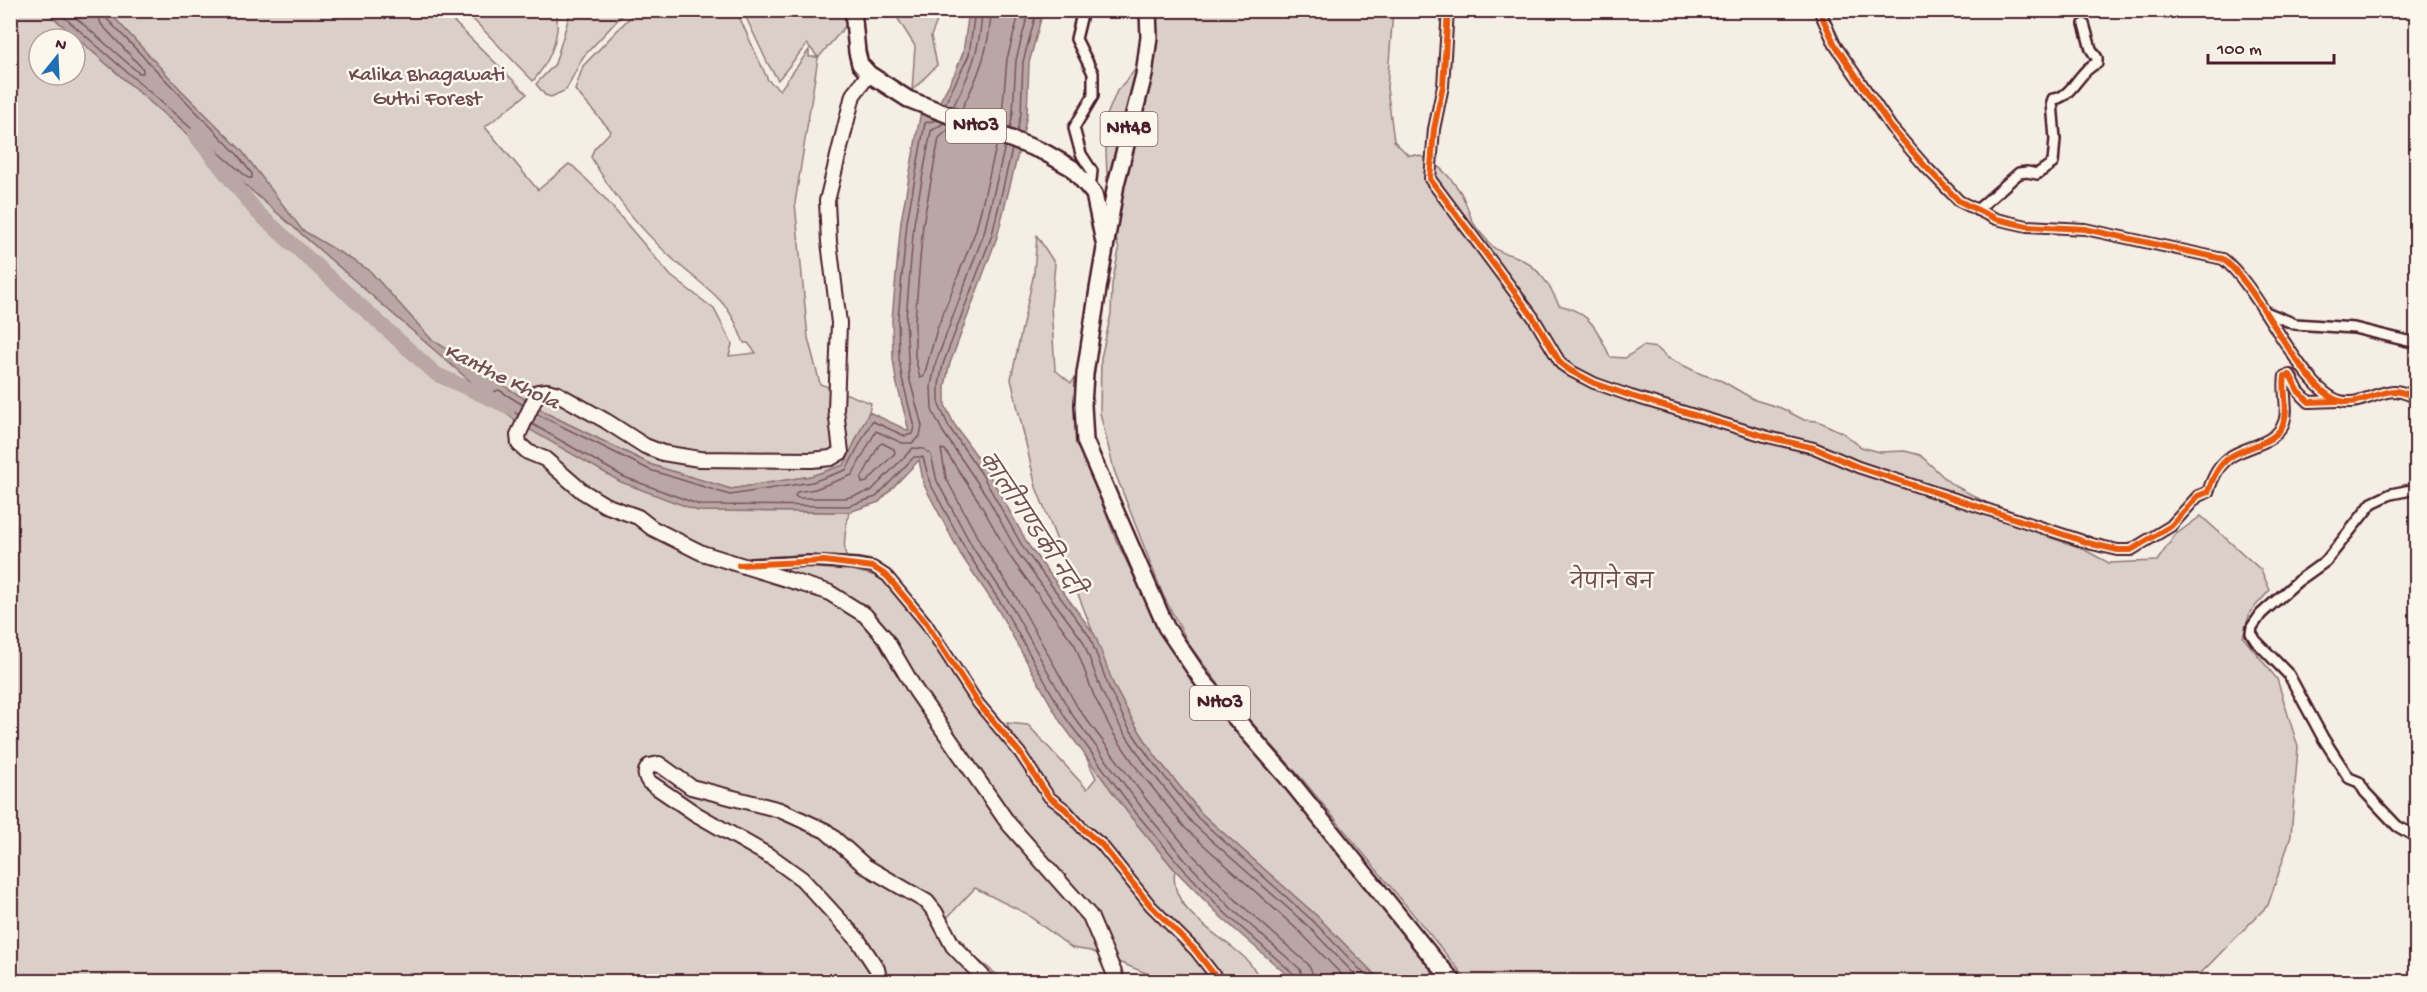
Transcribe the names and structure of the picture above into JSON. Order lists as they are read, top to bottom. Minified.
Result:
{"streets":{"main road":["NH03","NH48"]},"crossings":[["NH03","NH48"]],"water":["Kanthe Khola","कालीगण्डकी नदी"],"parks":["Kalika Bhagawati Guthi Forest","नेपाने बन"],"scale_bar":"100 m","north":"top"}
